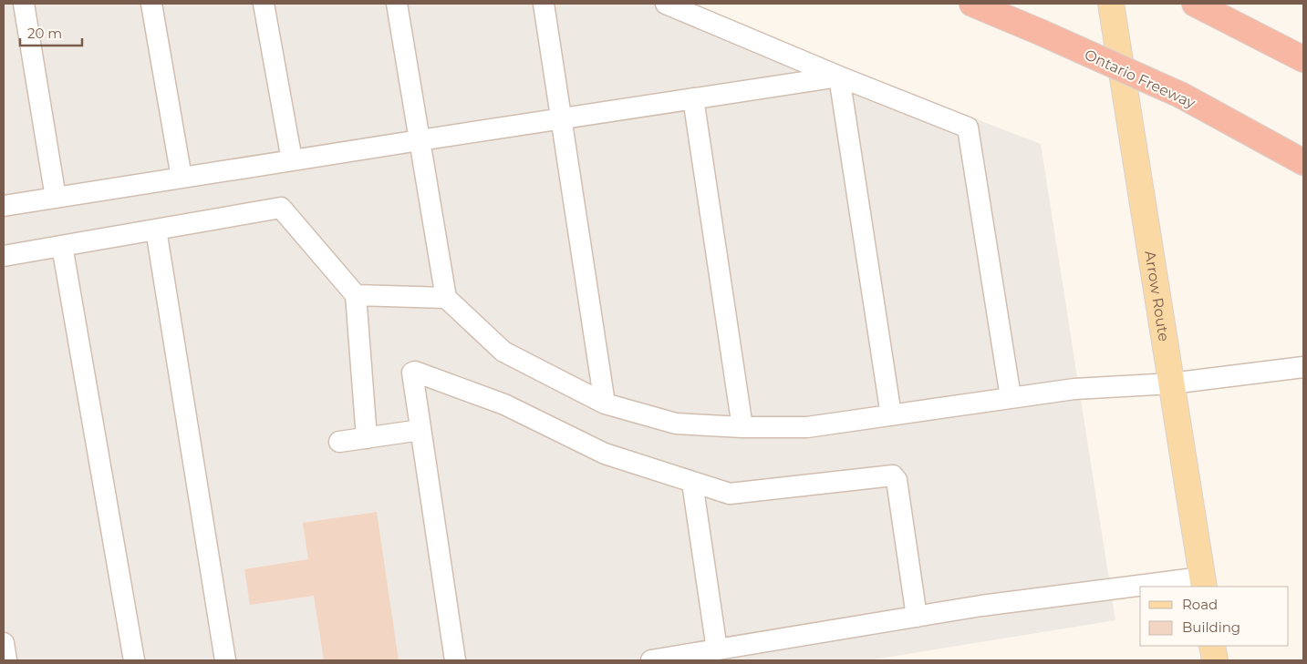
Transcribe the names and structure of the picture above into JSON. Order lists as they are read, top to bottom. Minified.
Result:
{"streets":{"highway":["Ontario Freeway"],"main road":["Arrow Route"]},"legend":["Road","Building"],"scale_bar":"20 m"}
